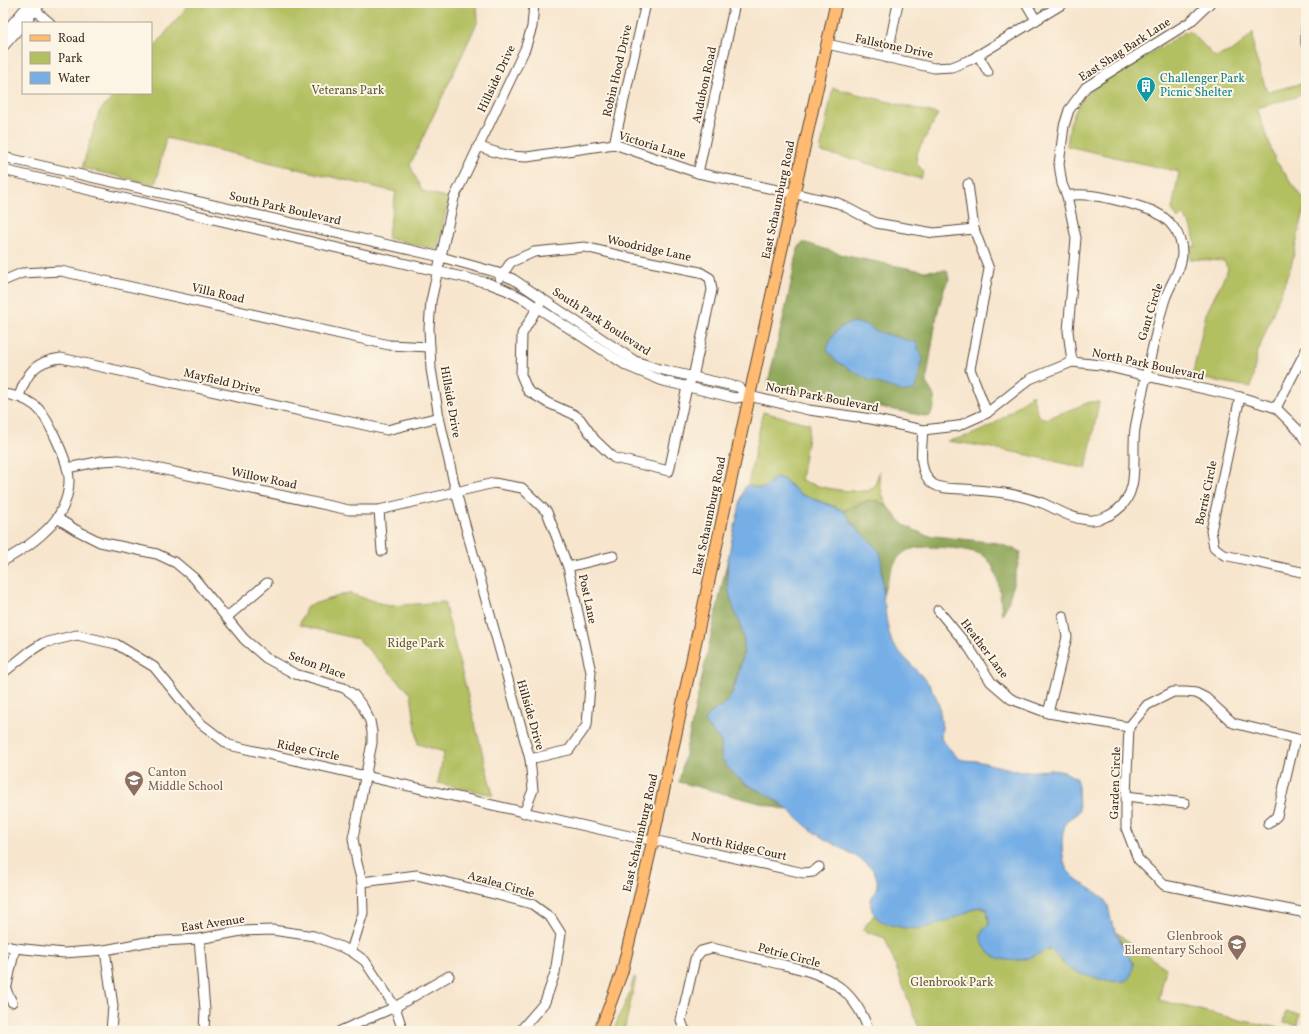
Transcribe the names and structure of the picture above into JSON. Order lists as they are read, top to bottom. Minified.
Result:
{"streets":{"main road":["East Schaumburg Road"],"street":["Fallstone Drive","East Shag Bark Lane","Robin Hood Drive","Hillside Drive","Audubon Road","Victoria Lane","South Park Boulevard","Woodridge Lane","Villa Road","Gant Circle","North Park Boulevard","Mayfield Drive","Willow Road","Borris Circle","Post Lane","Heather Lane","Seton Place","Ridge Circle","Garden Circle","North Ridge Court","Azalea Circle","East Avenue","Petrie Circle"]},"crossings":[["Fallstone Drive","East Schaumburg Road"],["East Shag Bark Lane","Gant Circle"],["East Shag Bark Lane","North Park Boulevard"],["Robin Hood Drive","Victoria Lane"],["Hillside Drive","Victoria Lane"],["Hillside Drive","South Park Boulevard"],["Hillside Drive","Villa Road"],["Hillside Drive","Mayfield Drive"],["Hillside Drive","Willow Road"],["Hillside Drive","Post Lane"],["Hillside Drive","Ridge Circle"],["Audubon Road","Victoria Lane"],["Victoria Lane","East Schaumburg Road"],["East Schaumburg Road","South Park Boulevard"],["East Schaumburg Road","North Park Boulevard"],["East Schaumburg Road","Ridge Circle"],["East Schaumburg Road","North Ridge Court"],["South Park Boulevard","Woodridge Lane"],["South Park Boulevard","North Park Boulevard"],["Gant Circle","North Park Boulevard"],["North Park Boulevard","Borris Circle"],["Willow Road","Post Lane"],["Heather Lane","Garden Circle"],["Seton Place","Ridge Circle"],["Seton Place","Azalea Circle"],["Seton Place","East Avenue"],["Ridge Circle","North Ridge Court"]],"parks":["Veterans Park","Ridge Park","Glenbrook Park"],"places":{"building":["Challenger Park Picnic Shelter"],"school or university":["Canton Middle School","Glenbrook Elementary School"]},"legend":["Road","Park","Water"]}
